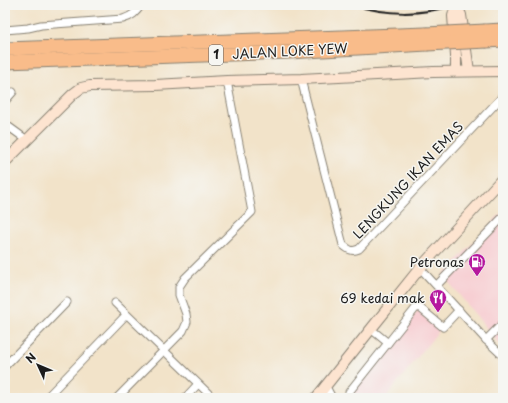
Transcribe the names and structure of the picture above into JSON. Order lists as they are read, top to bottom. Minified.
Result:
{"streets":{"highway":["JALAN LOKE YEW","1"],"street":["LENGKUNG IKAN EMAS"]},"places":{"fuel station":["Petronas"],"restaurant":["69 kedai mak"]},"north":"top left"}
